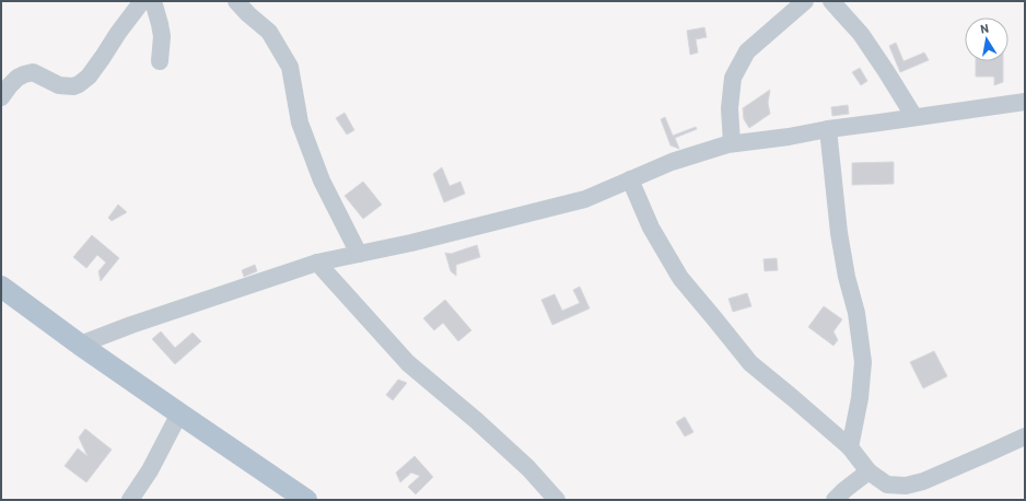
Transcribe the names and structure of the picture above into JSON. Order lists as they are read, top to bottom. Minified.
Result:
{"north":"top"}
